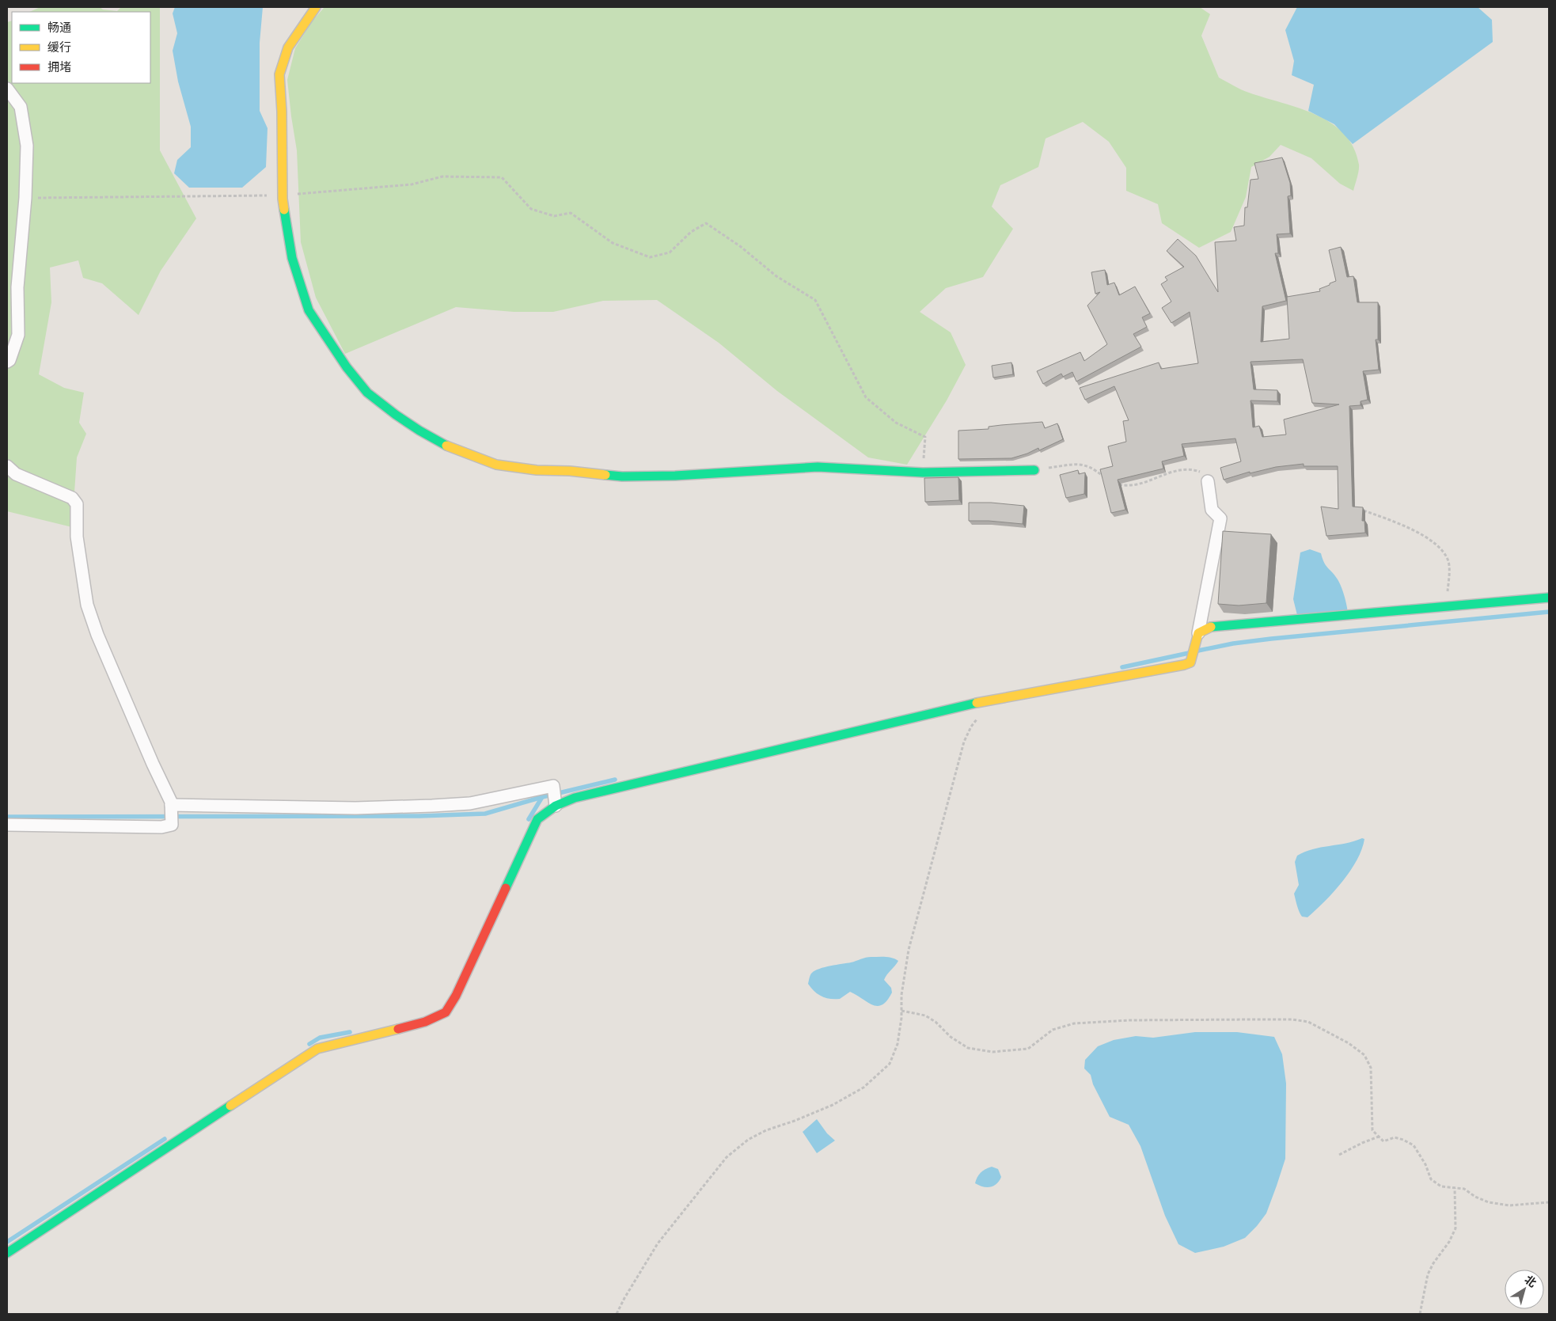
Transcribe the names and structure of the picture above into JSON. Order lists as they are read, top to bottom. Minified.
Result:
{"legend":["畅通","缓行","拥堵"],"north":"top right"}
